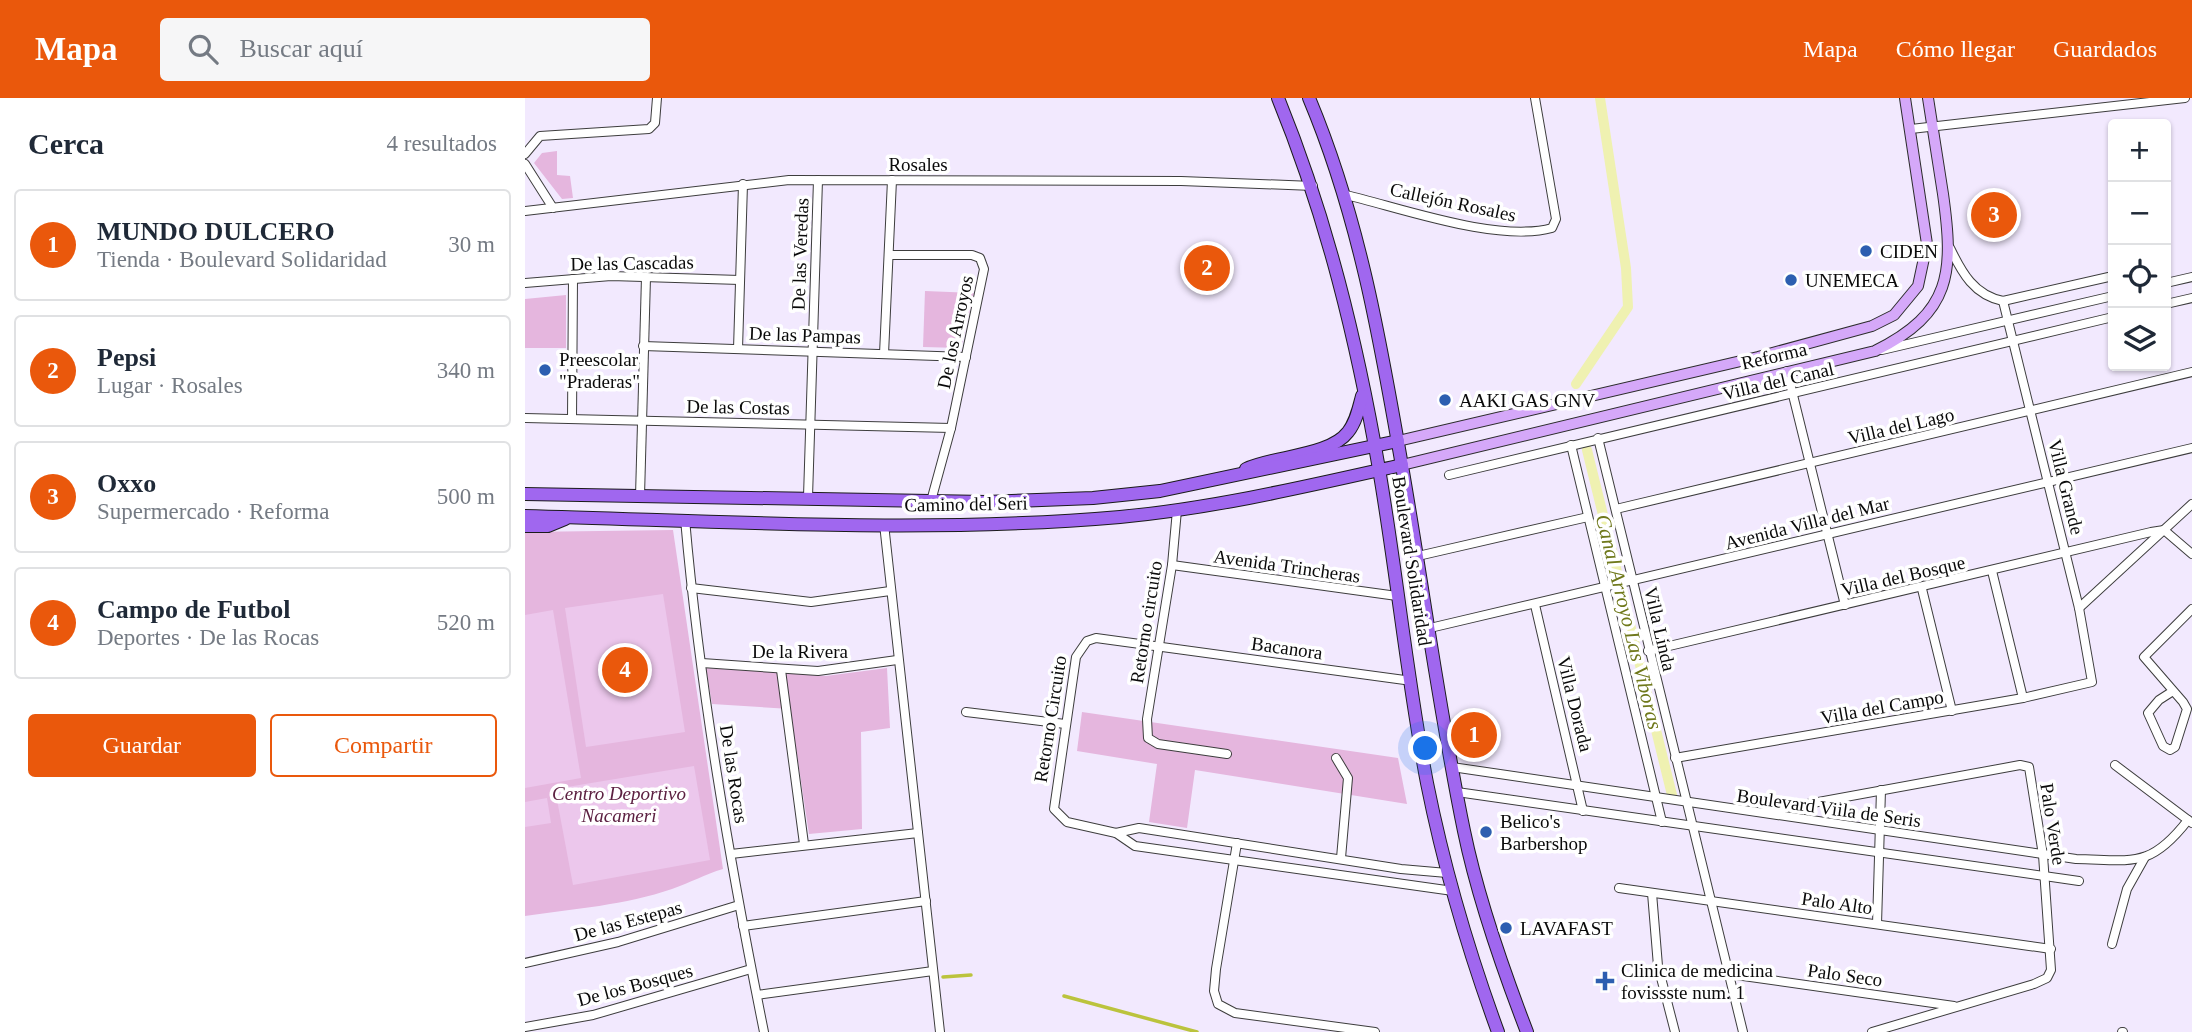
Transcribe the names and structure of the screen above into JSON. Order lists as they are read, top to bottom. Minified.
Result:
{"streets":{"main road":["Reforma","Camino del Seri","Boulevard Solidaridad"],"street":["Rosales","Callejón Rosales","De las Veredas","De las Cascadas","De los Arroyos","De las Pampas","Villa del Canal","De las Costas","Villa del Lago","Villa Grande","Avenida Villa del Mar","Avenida Trincheras","Villa del Bosque","Retorno circuito","Villa Linda","Bacanora","De la Rivera","Villa Dorada","Villa del Campo","Retorno Circuito","De las Rocas","Boulevard Viila de Seris","Palo Verde","Palo Alto","De las Estepas","Palo Seco","De los Bosques"]},"crossings":[["Rosales","De las Veredas"],["Rosales","Boulevard Solidaridad"],["Callejón Rosales","Boulevard Solidaridad"],["De las Veredas","De las Pampas"],["De las Veredas","De las Costas"],["De las Veredas","Camino del Seri"],["De los Arroyos","De las Pampas"],["De los Arroyos","De las Costas"],["De los Arroyos","Camino del Seri"],["Reforma","Camino del Seri"],["Reforma","Boulevard Solidaridad"],["Villa del Canal","Villa Grande"],["Villa del Canal","Villa Linda"],["Villa del Lago","Villa Grande"],["Villa del Lago","Villa Linda"],["Villa Grande","Avenida Villa del Mar"],["Villa Grande","Villa del Bosque"],["Villa Grande","Villa del Campo"],["Camino del Seri","Boulevard Solidaridad"],["Camino del Seri","Retorno circuito"],["Camino del Seri","De las Rocas"],["Avenida Villa del Mar","Boulevard Solidaridad"],["Avenida Villa del Mar","Villa Linda"],["Avenida Villa del Mar","Villa Dorada"],["Boulevard Solidaridad","Avenida Trincheras"],["Boulevard Solidaridad","Bacanora"],["Boulevard Solidaridad","Boulevard Viila de Seris"],["Avenida Trincheras","Retorno circuito"],["Villa del Bosque","Villa Linda"],["Retorno circuito","Bacanora"],["Retorno circuito","Retorno Circuito"],["Villa Linda","Villa del Campo"],["Villa Linda","Boulevard Viila de Seris"],["Villa Linda","Palo Alto"],["Villa Linda","Palo Seco"],["Bacanora","Retorno Circuito"],["De la Rivera","De las Rocas"],["Villa Dorada","Boulevard Viila de Seris"],["De las Rocas","De las Estepas"],["De las Rocas","De los Bosques"],["Boulevard Viila de Seris","Palo Verde"],["Palo Verde","Palo Alto"],["Palo Verde","Palo Seco"]],"water":["Canal Arroyo Las Viboras"],"parks":["Centro Deportivo Nacameri"],"places":{"other":["CIDEN","UNEMECA","Preescolar \"Praderas\"","AAKI GAS GNV","Belico's Barbershop","LAVAFAST"],"health":["Clinica de medicina fovissste num. 1"]},"page":{"header":"Mapa","search":"Buscar aquí","nav":["Mapa","Cómo llegar","Guardados"],"heading":["Cerca","4 resultados"],"map_buttons":["+","−"],"pins":["3","2","4","1"],"list":[{"mark":"1","name":"MUNDO DULCERO","note":"Tienda · Boulevard Solidaridad","value":"30 m"},{"mark":"2","name":"Pepsi","note":"Lugar · Rosales","value":"340 m"},{"mark":"3","name":"Oxxo","note":"Supermercado · Reforma","value":"500 m"},{"mark":"4","name":"Campo de Futbol","note":"Deportes · De las Rocas","value":"520 m"}],"buttons":["Guardar","Compartir"]}}
